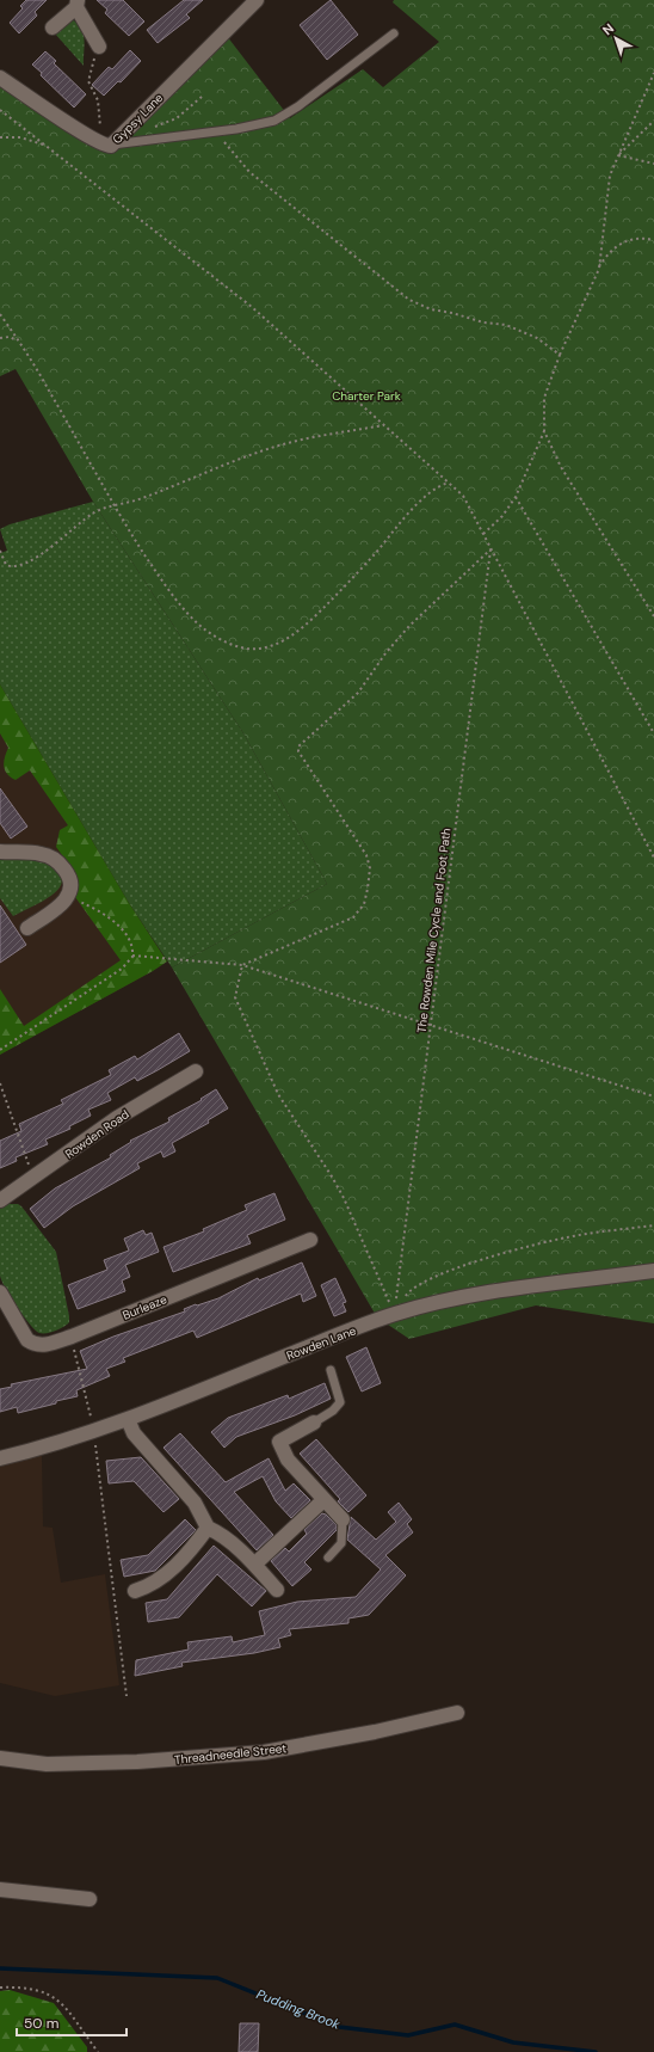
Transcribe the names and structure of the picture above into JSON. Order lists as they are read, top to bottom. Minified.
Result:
{"streets":{"street":["Gypsy Lane","Rowden Road","Burleaze","Rowden Lane","Threadneedle Street"],"path":["The Rowden Mile Cycle and Foot Path"]},"crossings":[["The Rowden Mile Cycle and Foot Path","Rowden Lane"]],"water":["Pudding Brook"],"parks":["Charter Park"],"scale_bar":"50 m","north":"top left"}
